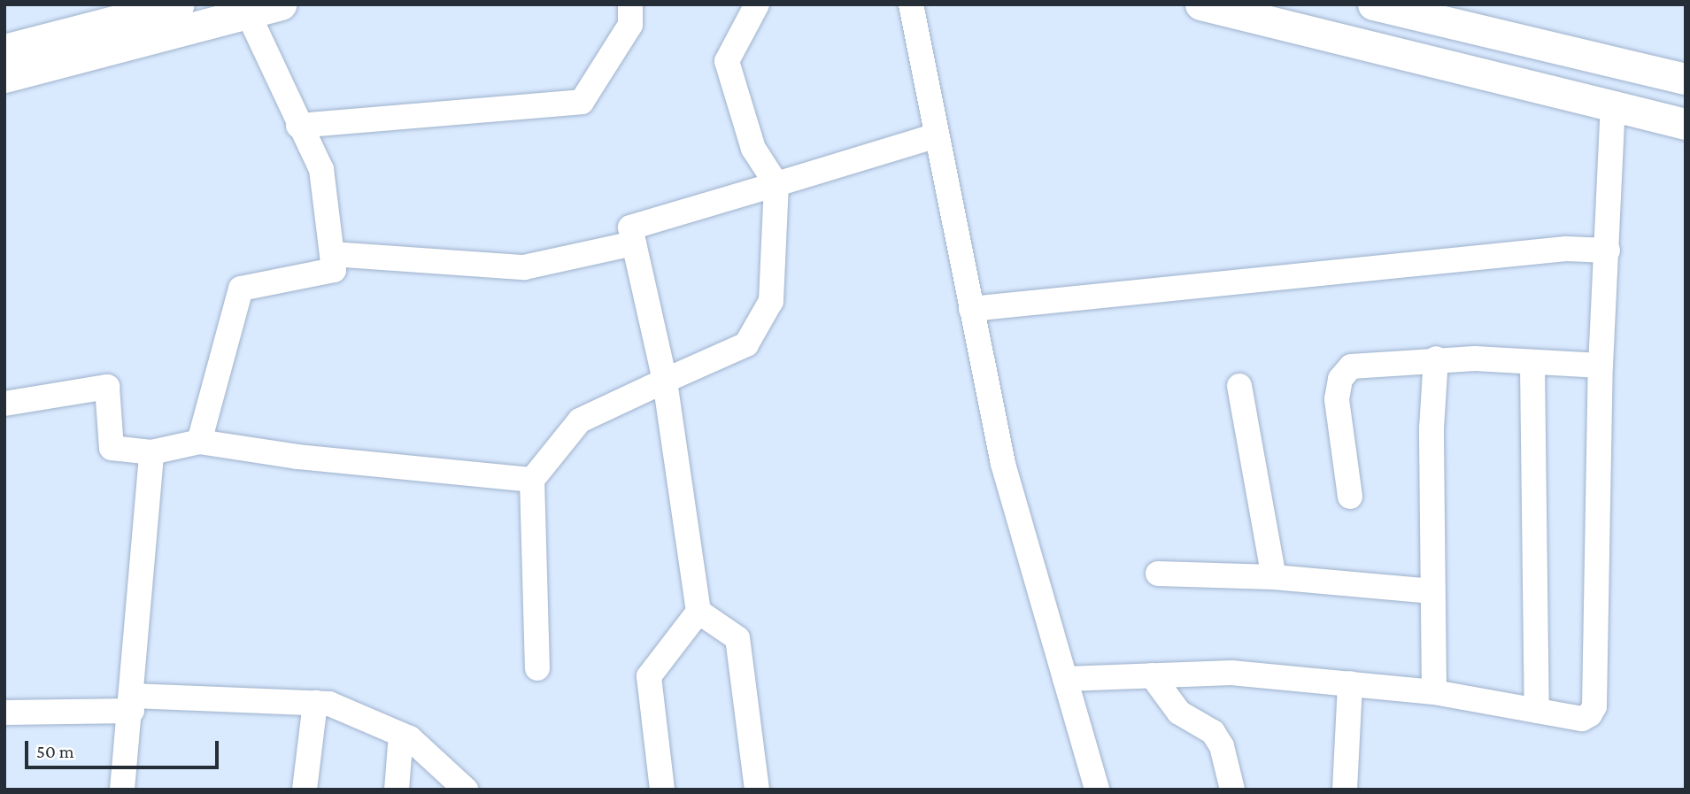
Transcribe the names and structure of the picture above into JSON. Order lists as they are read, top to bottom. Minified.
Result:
{"scale_bar":"50 m"}
